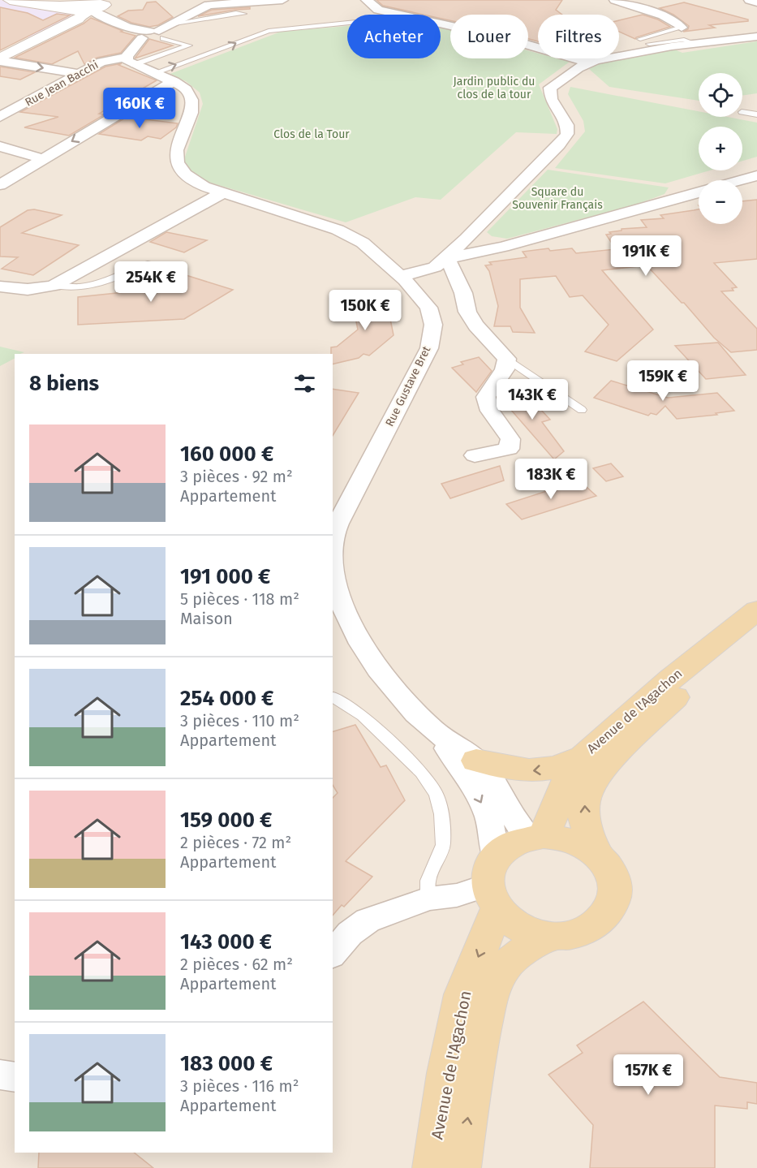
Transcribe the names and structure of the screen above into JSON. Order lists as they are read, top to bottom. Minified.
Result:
{"streets":{"main road":["Avenue de l'Agachon"],"street":["Rue Jean Bacchi","Rue Gustave Bret"]},"crossings":[["Rue Jean Bacchi","Rue Gustave Bret"],["Rue Gustave Bret","Avenue de l'Agachon"]],"parks":["Jardin public du clos de la tour","Clos de la Tour","Square du Souvenir Français"],"page":{"chip":["Acheter","Louer","Filtres"],"map_buttons":["+","−"],"price":["160K €","191K €","254K €","150K €","159K €","143K €","183K €","157K €"],"heading":"8 biens","list":[{"name":"160 000 €","note":"3 pièces · 92 m² · Appartement"},{"name":"191 000 €","note":"5 pièces · 118 m² · Maison"},{"name":"254 000 €","note":"3 pièces · 110 m² · Appartement"},{"name":"159 000 €","note":"2 pièces · 72 m² · Appartement"},{"name":"143 000 €","note":"2 pièces · 62 m² · Appartement"},{"name":"183 000 €","note":"3 pièces · 116 m² · Appartement"}]}}
